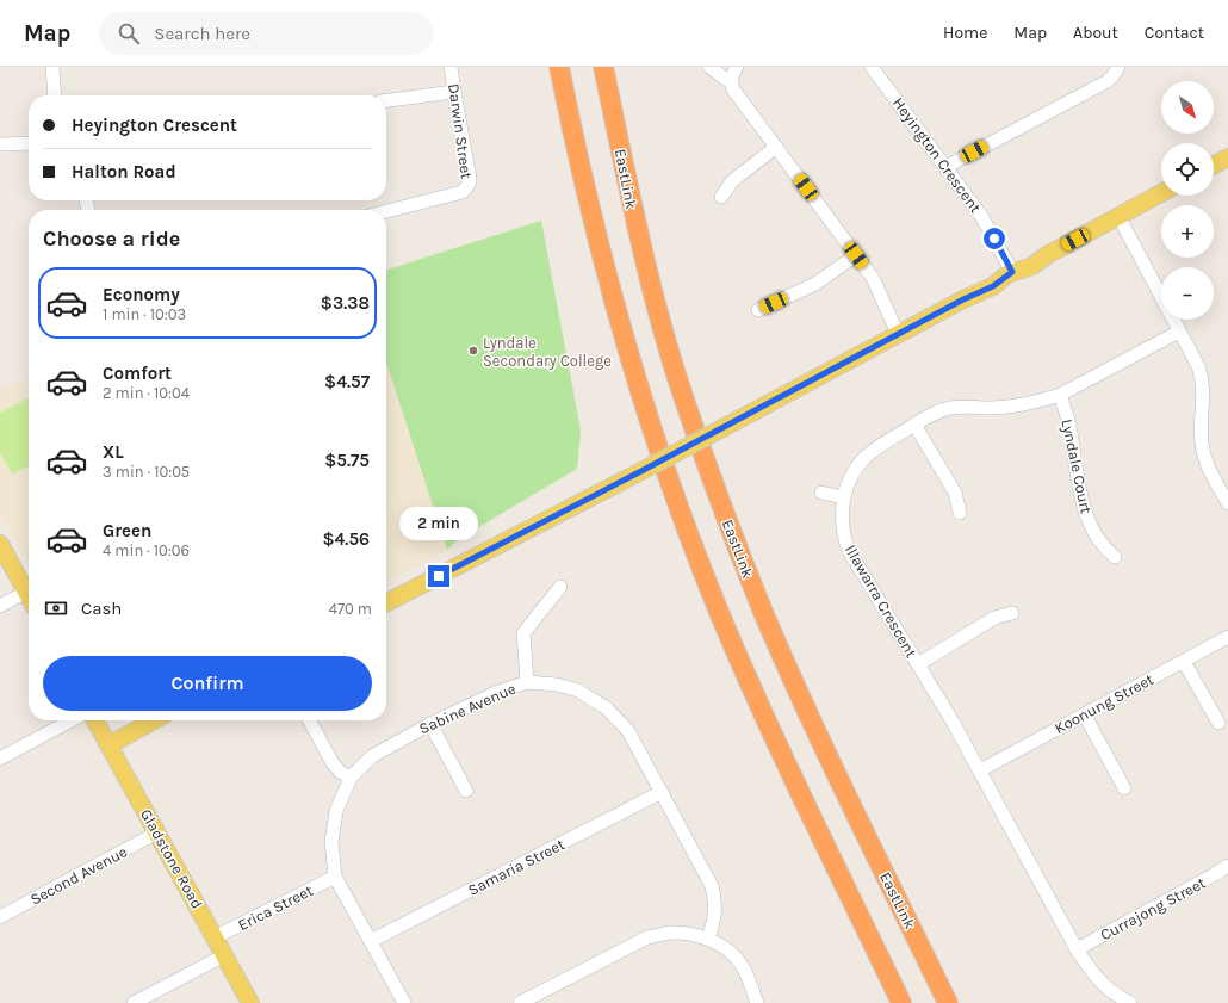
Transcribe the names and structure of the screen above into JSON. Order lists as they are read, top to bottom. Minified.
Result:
{"streets":{"highway":["EastLink"],"main road":["Gladstone Road"],"street":["Darwin Street","Heyington Crescent","Lyndale Court","Illawarra Crescent","Koonung Street","Sabine Avenue","Samaria Street","Second Avenue","Erica Street","Currajong Street"]},"crossings":[["Lyndale Court","Illawarra Crescent"],["Illawarra Crescent","Koonung Street"],["Illawarra Crescent","Currajong Street"],["Sabine Avenue","Samaria Street"],["Sabine Avenue","Erica Street"],["Gladstone Road","Second Avenue"],["Gladstone Road","Erica Street"]],"places":["Lyndale Secondary College"],"north":"bottom right","page":{"header":"Map","search":"Search here","nav":["Home","Map","About","Contact"],"map_buttons":["+","−"],"banner":["Heyington Crescent","Halton Road"],"heading":"Choose a ride","list":[{"name":"Economy","note":"1 min · 10:03","value":"$3.38"},{"name":"Comfort","note":"2 min · 10:04","value":"$4.57"},{"name":"XL","note":"3 min · 10:05","value":"$5.75"},{"name":"Green","note":"4 min · 10:06","value":"$4.56"}],"bubble":"2 min","pay":["Cash","470 m"],"buttons":"Confirm"}}
